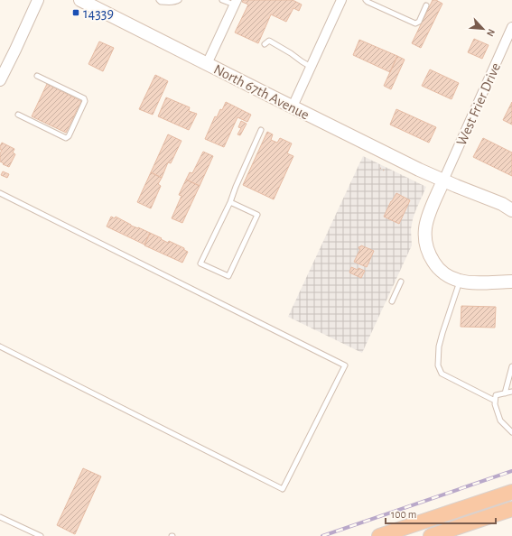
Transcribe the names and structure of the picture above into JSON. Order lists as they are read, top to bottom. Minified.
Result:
{"streets":{"main road":["North 67th Avenue"],"street":["West Frier Drive"]},"crossings":[["North 67th Avenue","West Frier Drive"]],"places":{"transit":["14339"]},"scale_bar":"100 m","north":"bottom right"}
